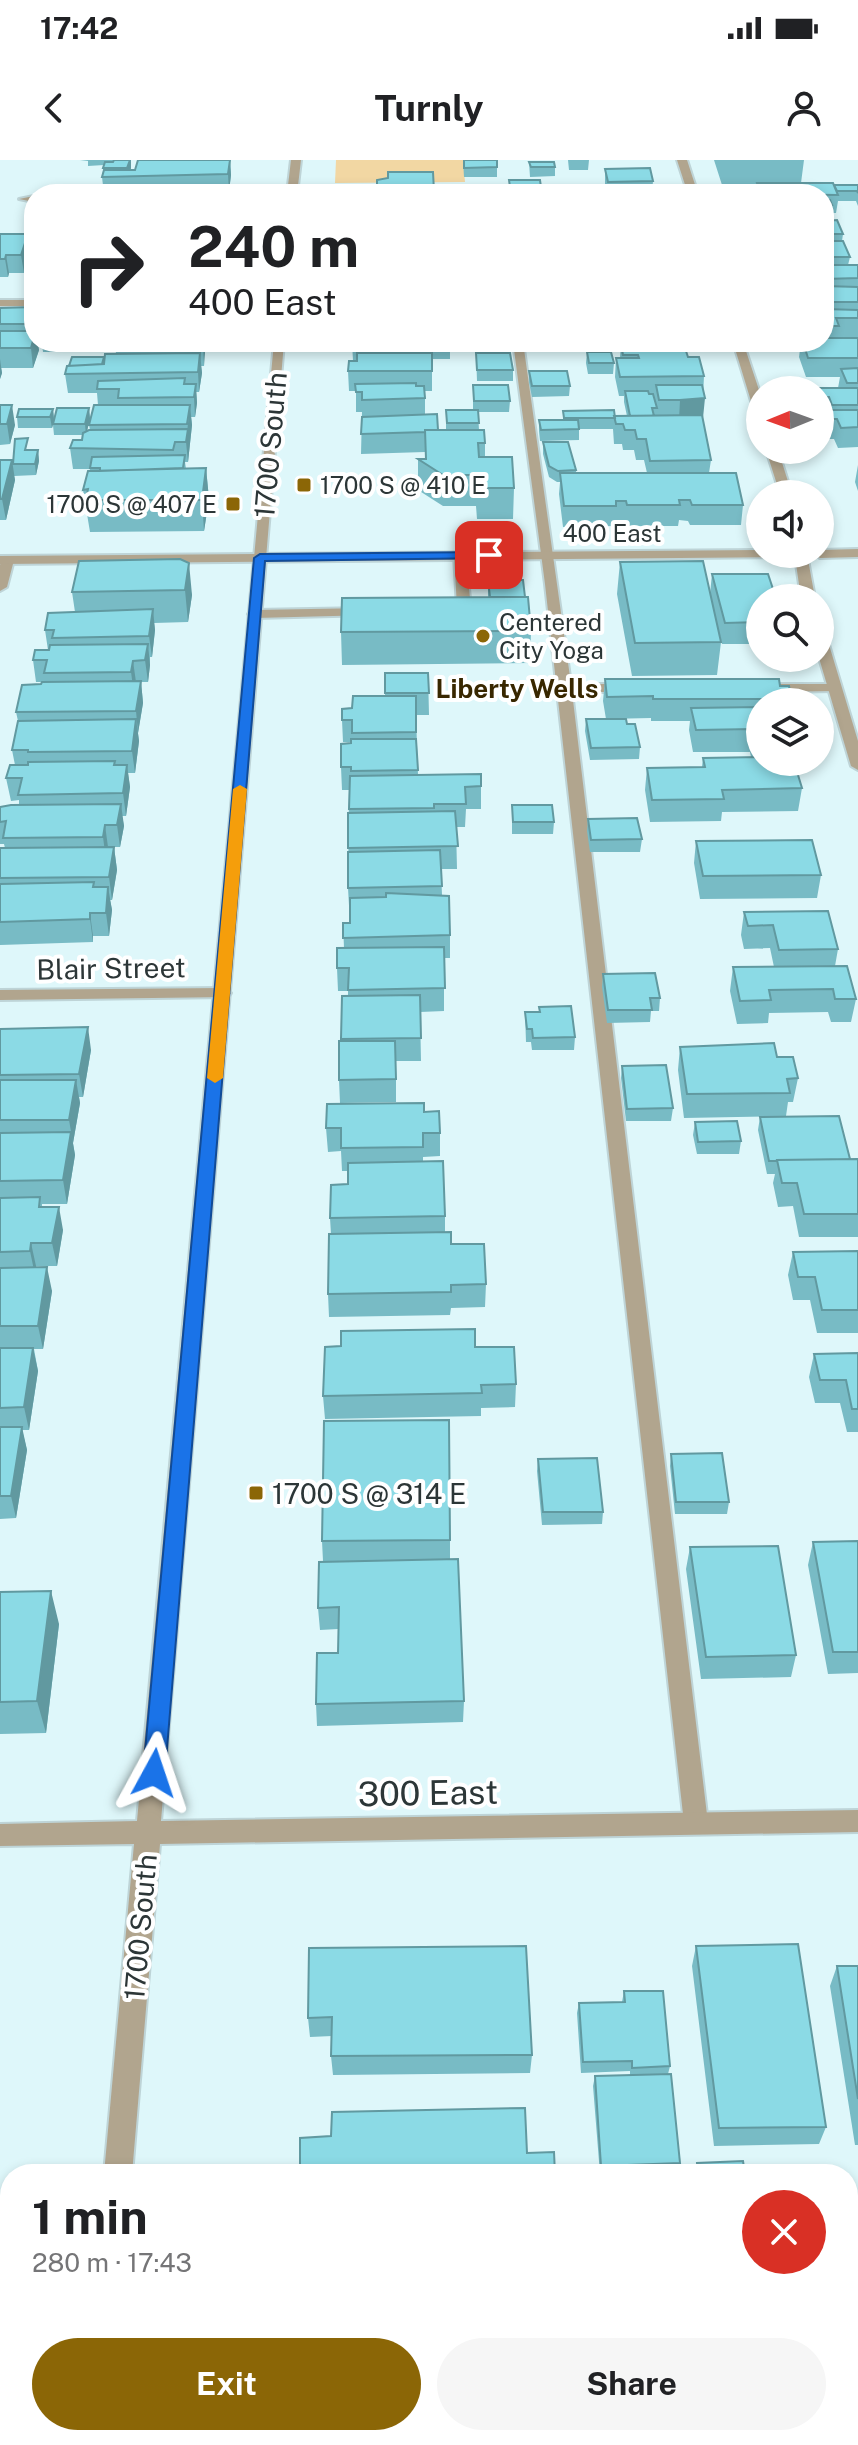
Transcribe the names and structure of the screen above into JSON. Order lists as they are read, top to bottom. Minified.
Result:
{"streets":{"street":["1700 South","400 East","Blair Street","300 East"]},"crossings":[["1700 South","400 East"],["1700 South","Blair Street"],["1700 South","300 East"]],"districts":["Liberty Wells"],"places":{"transit":["1700 S @ 410 E","1700 S @ 407 E","1700 S @ 314 E"],"other":["Centered City Yoga"]},"north":"left","page":{"status":"17:42","header":"Turnly","turn":["240 m","400 East"],"heading":["1 min","280 m · 17:43"],"buttons":["Exit","Share"]}}
